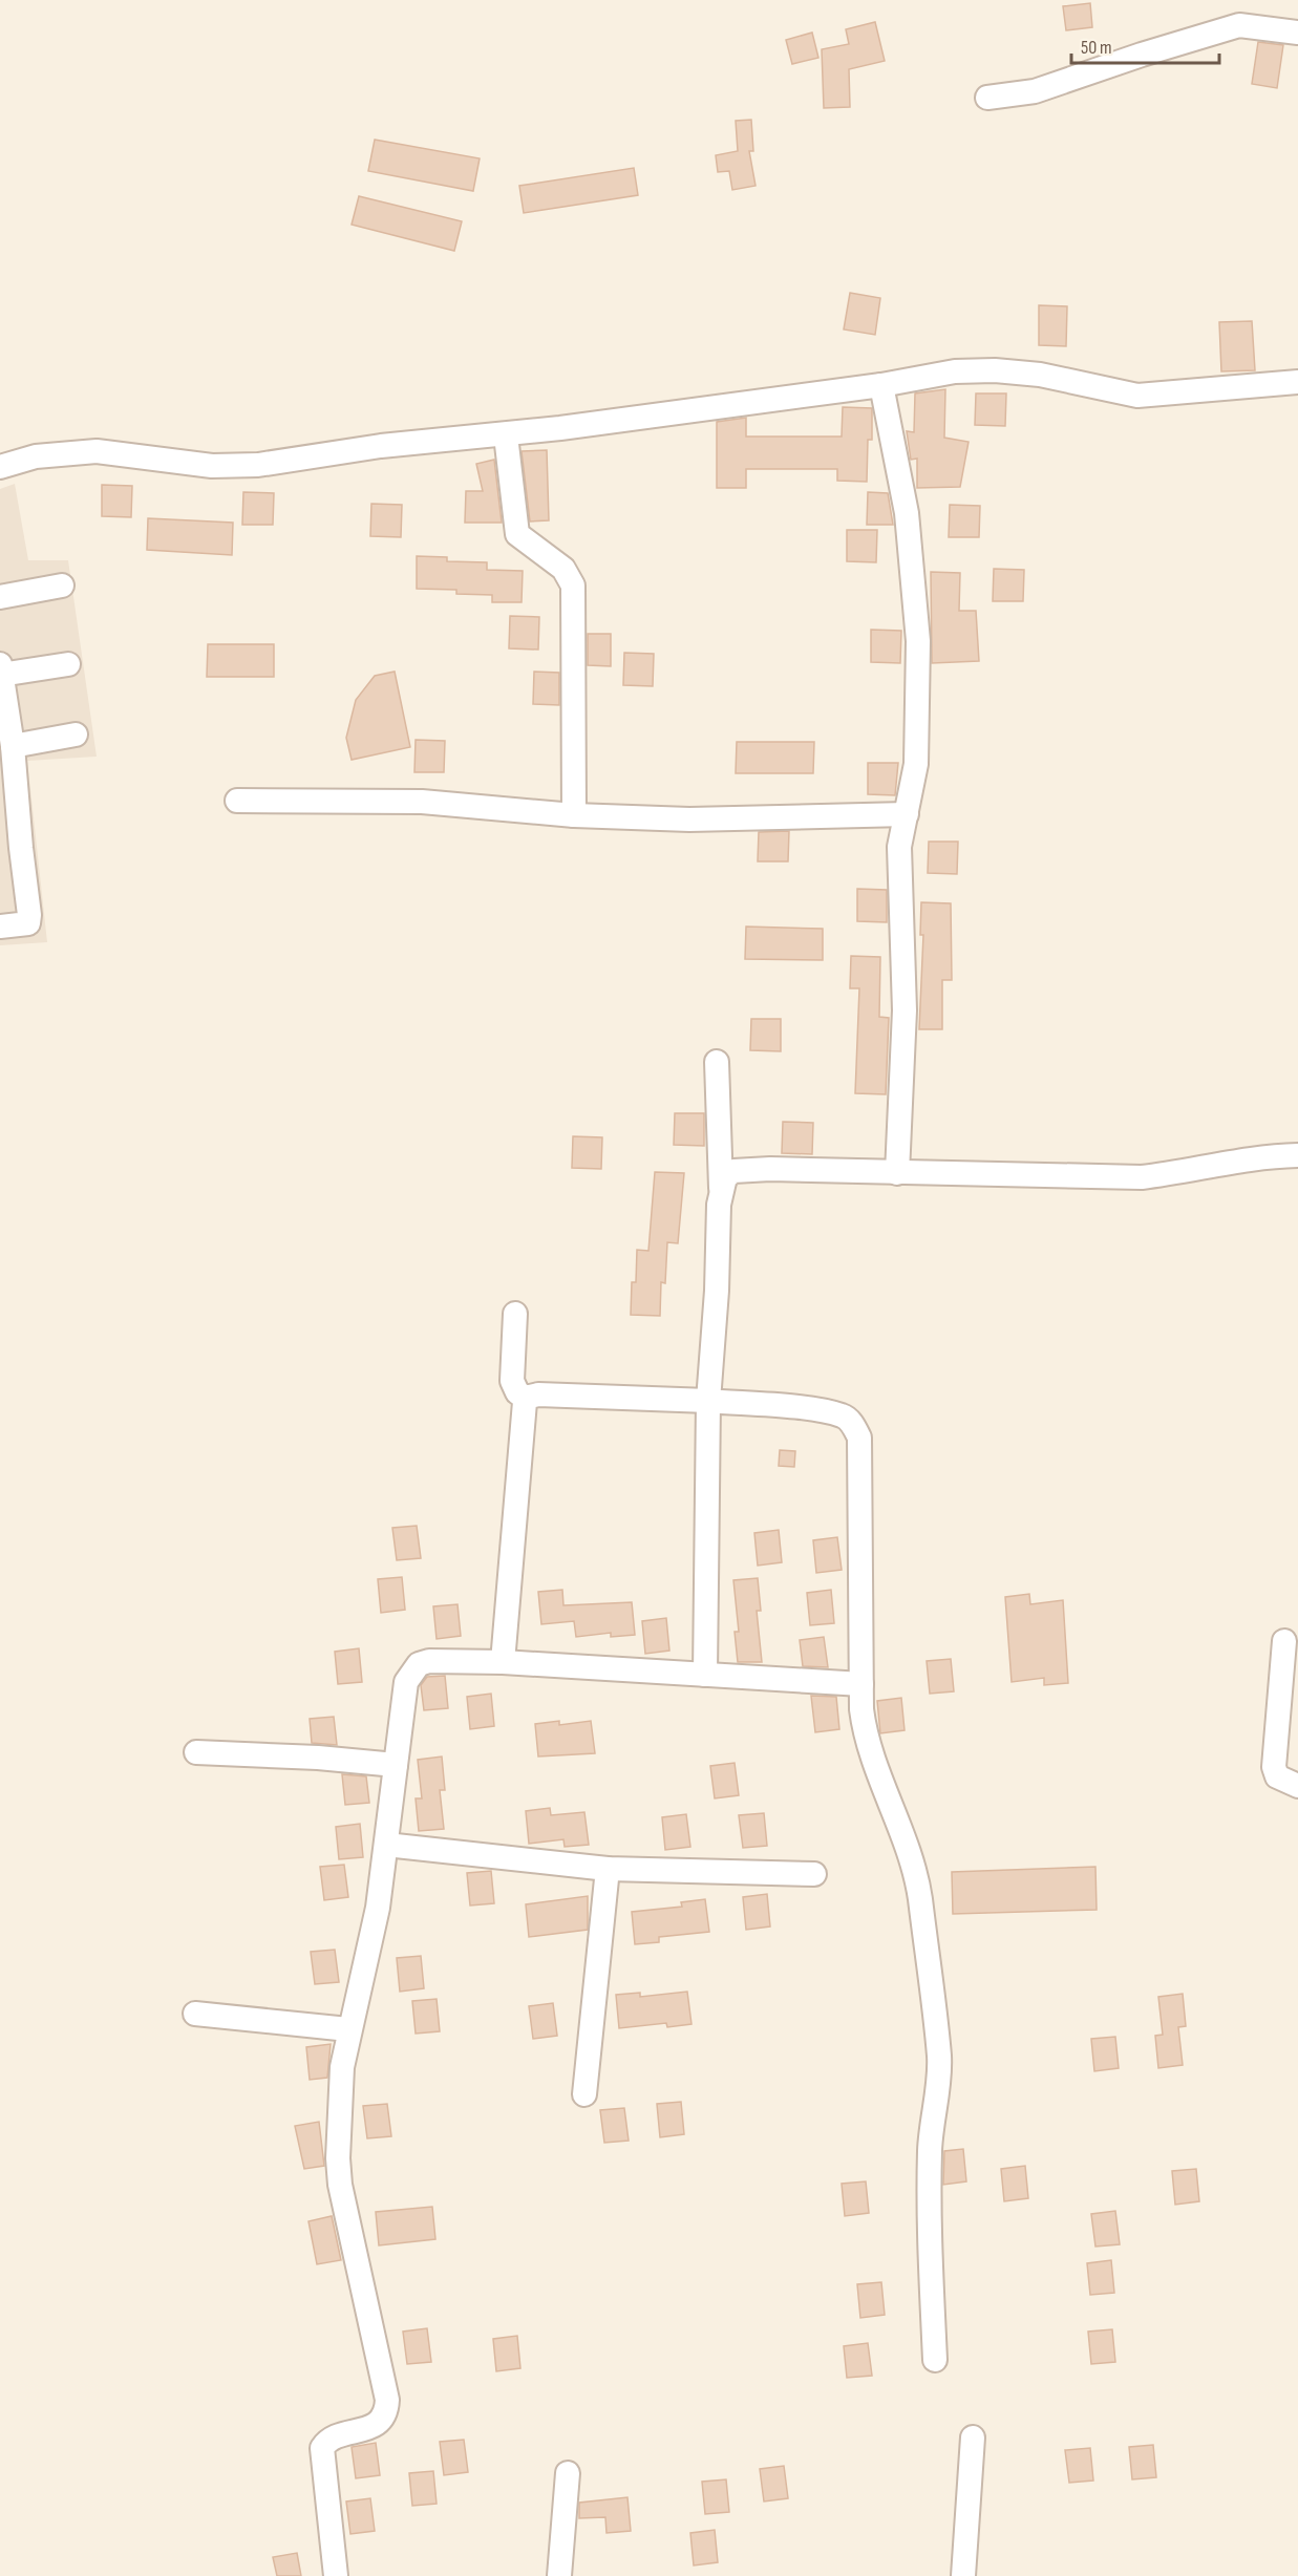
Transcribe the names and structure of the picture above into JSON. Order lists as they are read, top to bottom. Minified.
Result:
{"scale_bar":"50 m"}
